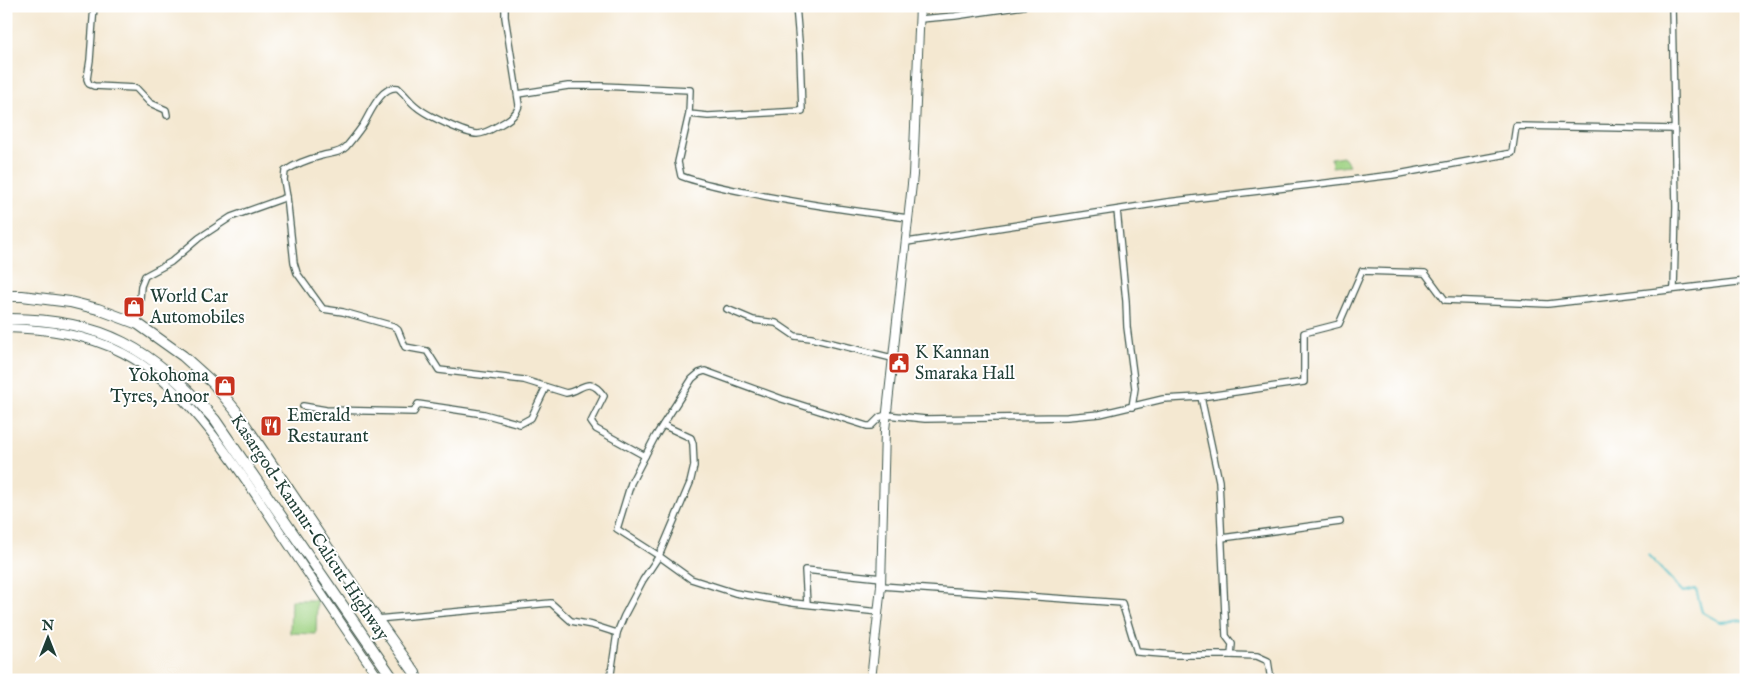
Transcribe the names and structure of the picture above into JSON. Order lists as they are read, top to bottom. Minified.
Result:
{"streets":{"highway":["Kasargod-Kannur-Calicut Highway"]},"places":{"shop":["World Car Automobiles","Yokohoma Tyres, Anoor"],"public building":["K Kannan Smaraka Hall"],"restaurant":["Emerald Restaurant"]},"north":"top"}
